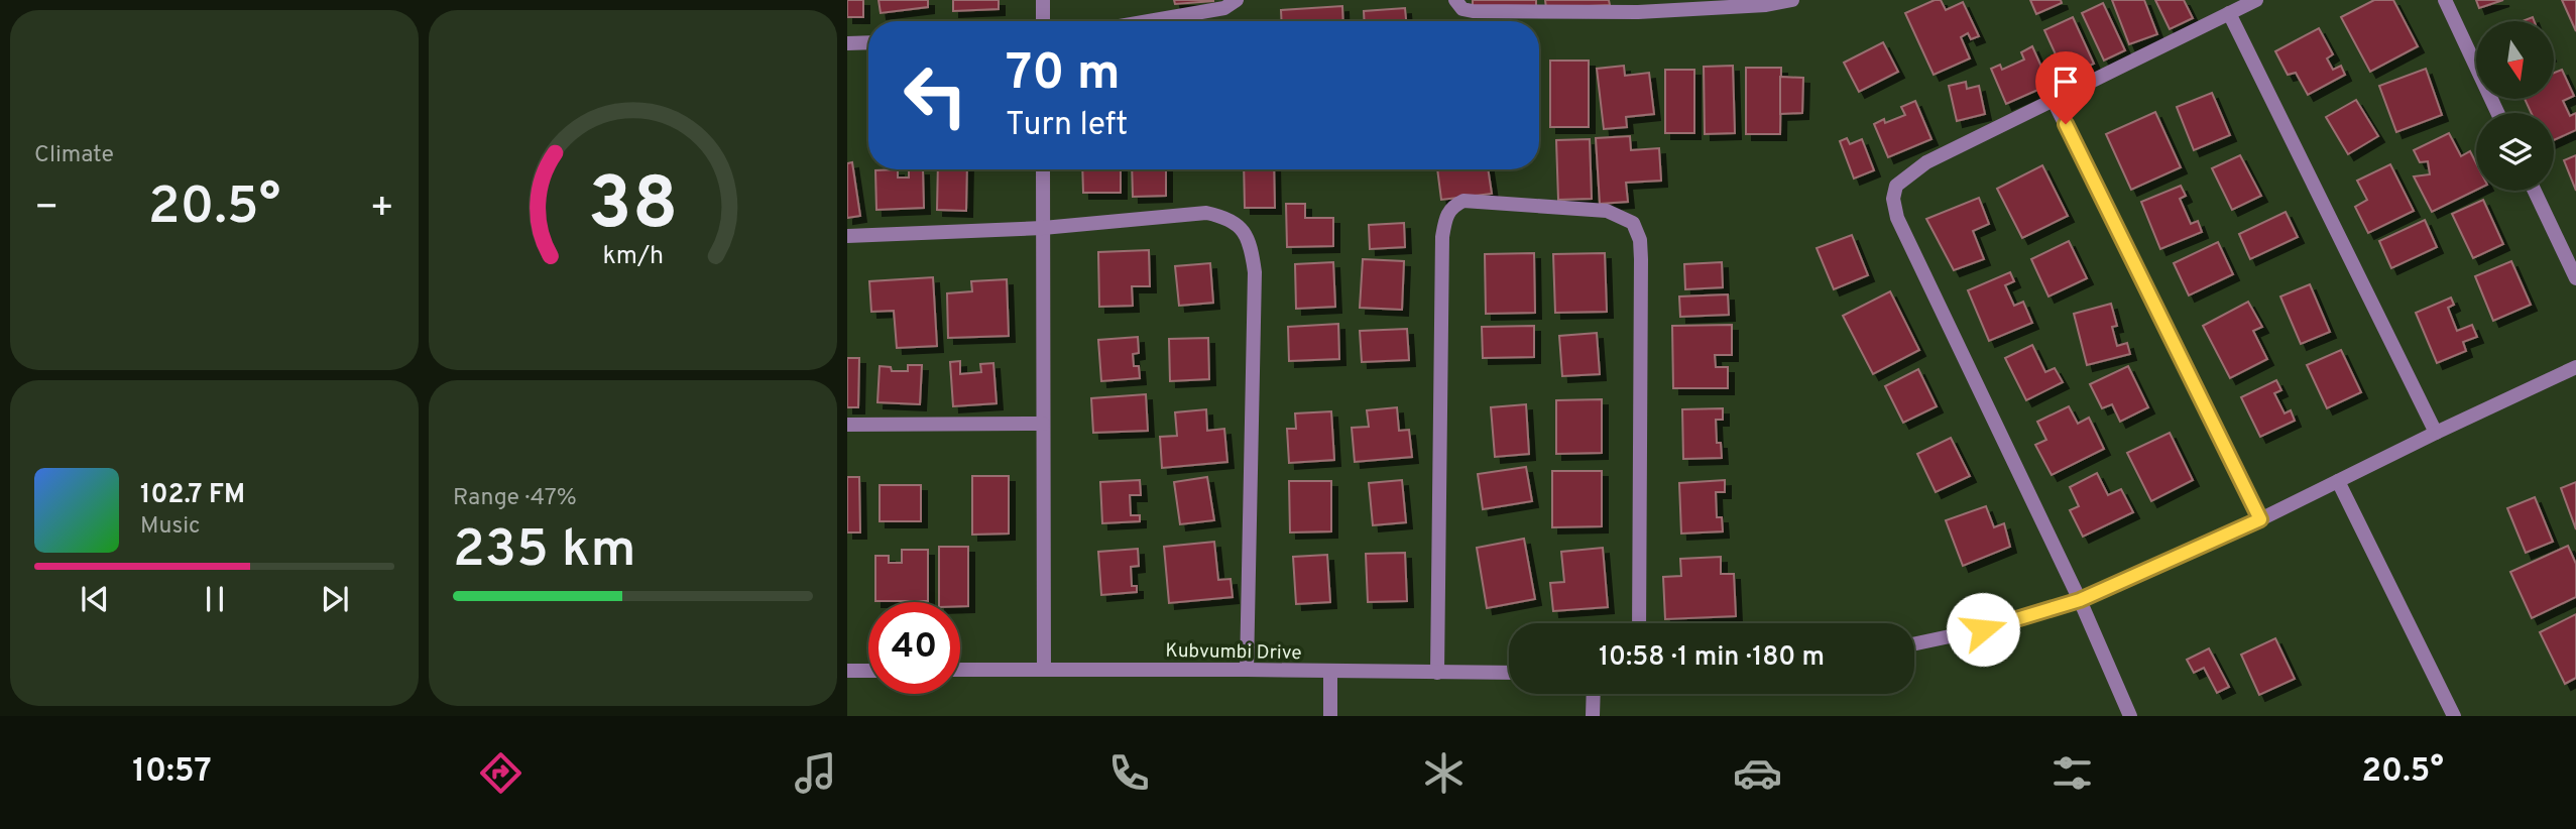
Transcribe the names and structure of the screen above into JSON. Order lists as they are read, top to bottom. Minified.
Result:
{"streets":{"street":["Kubvumbi Drive"]},"north":"bottom","page":{"tile":["Climate",["Range · 47%","235 km"]],"turn":["70 m","Turn left"],"heat":["−","20.5°","+"],"song":["102.7 FM","Music"],"limit":"40","trip":"10:58 · 1 min · 180 m","tabs":["10:57","20.5°"],"gauge":["38","km/h"]}}
